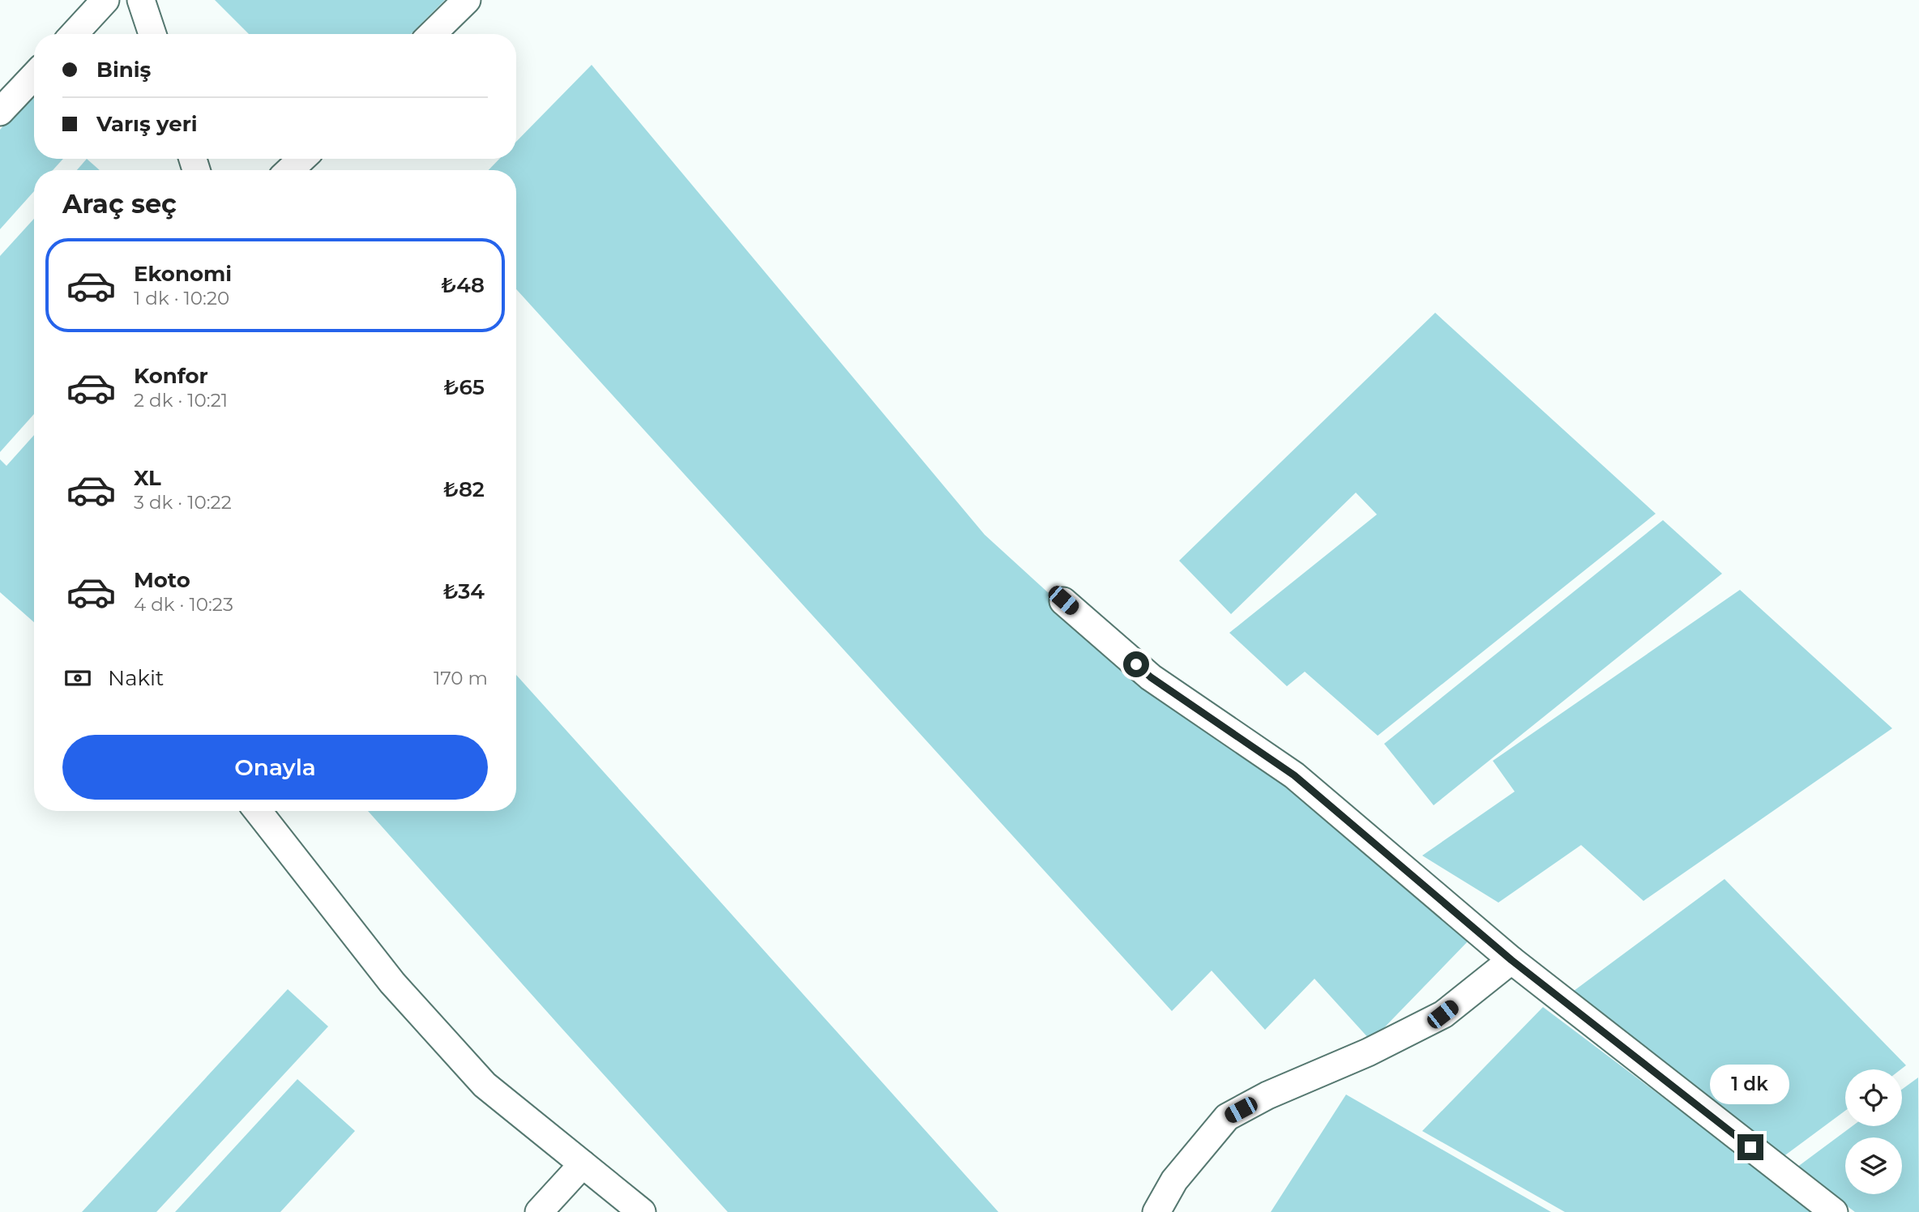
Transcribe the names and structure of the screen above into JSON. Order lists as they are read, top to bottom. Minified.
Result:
{"page":{"banner":["Biniş","Varış yeri"],"heading":"Araç seç","list":[{"name":"Ekonomi","note":"1 dk · 10:20","value":"₺48"},{"name":"Konfor","note":"2 dk · 10:21","value":"₺65"},{"name":"XL","note":"3 dk · 10:22","value":"₺82"},{"name":"Moto","note":"4 dk · 10:23","value":"₺34"}],"pay":["Nakit","170 m"],"buttons":"Onayla","bubble":"1 dk"}}
